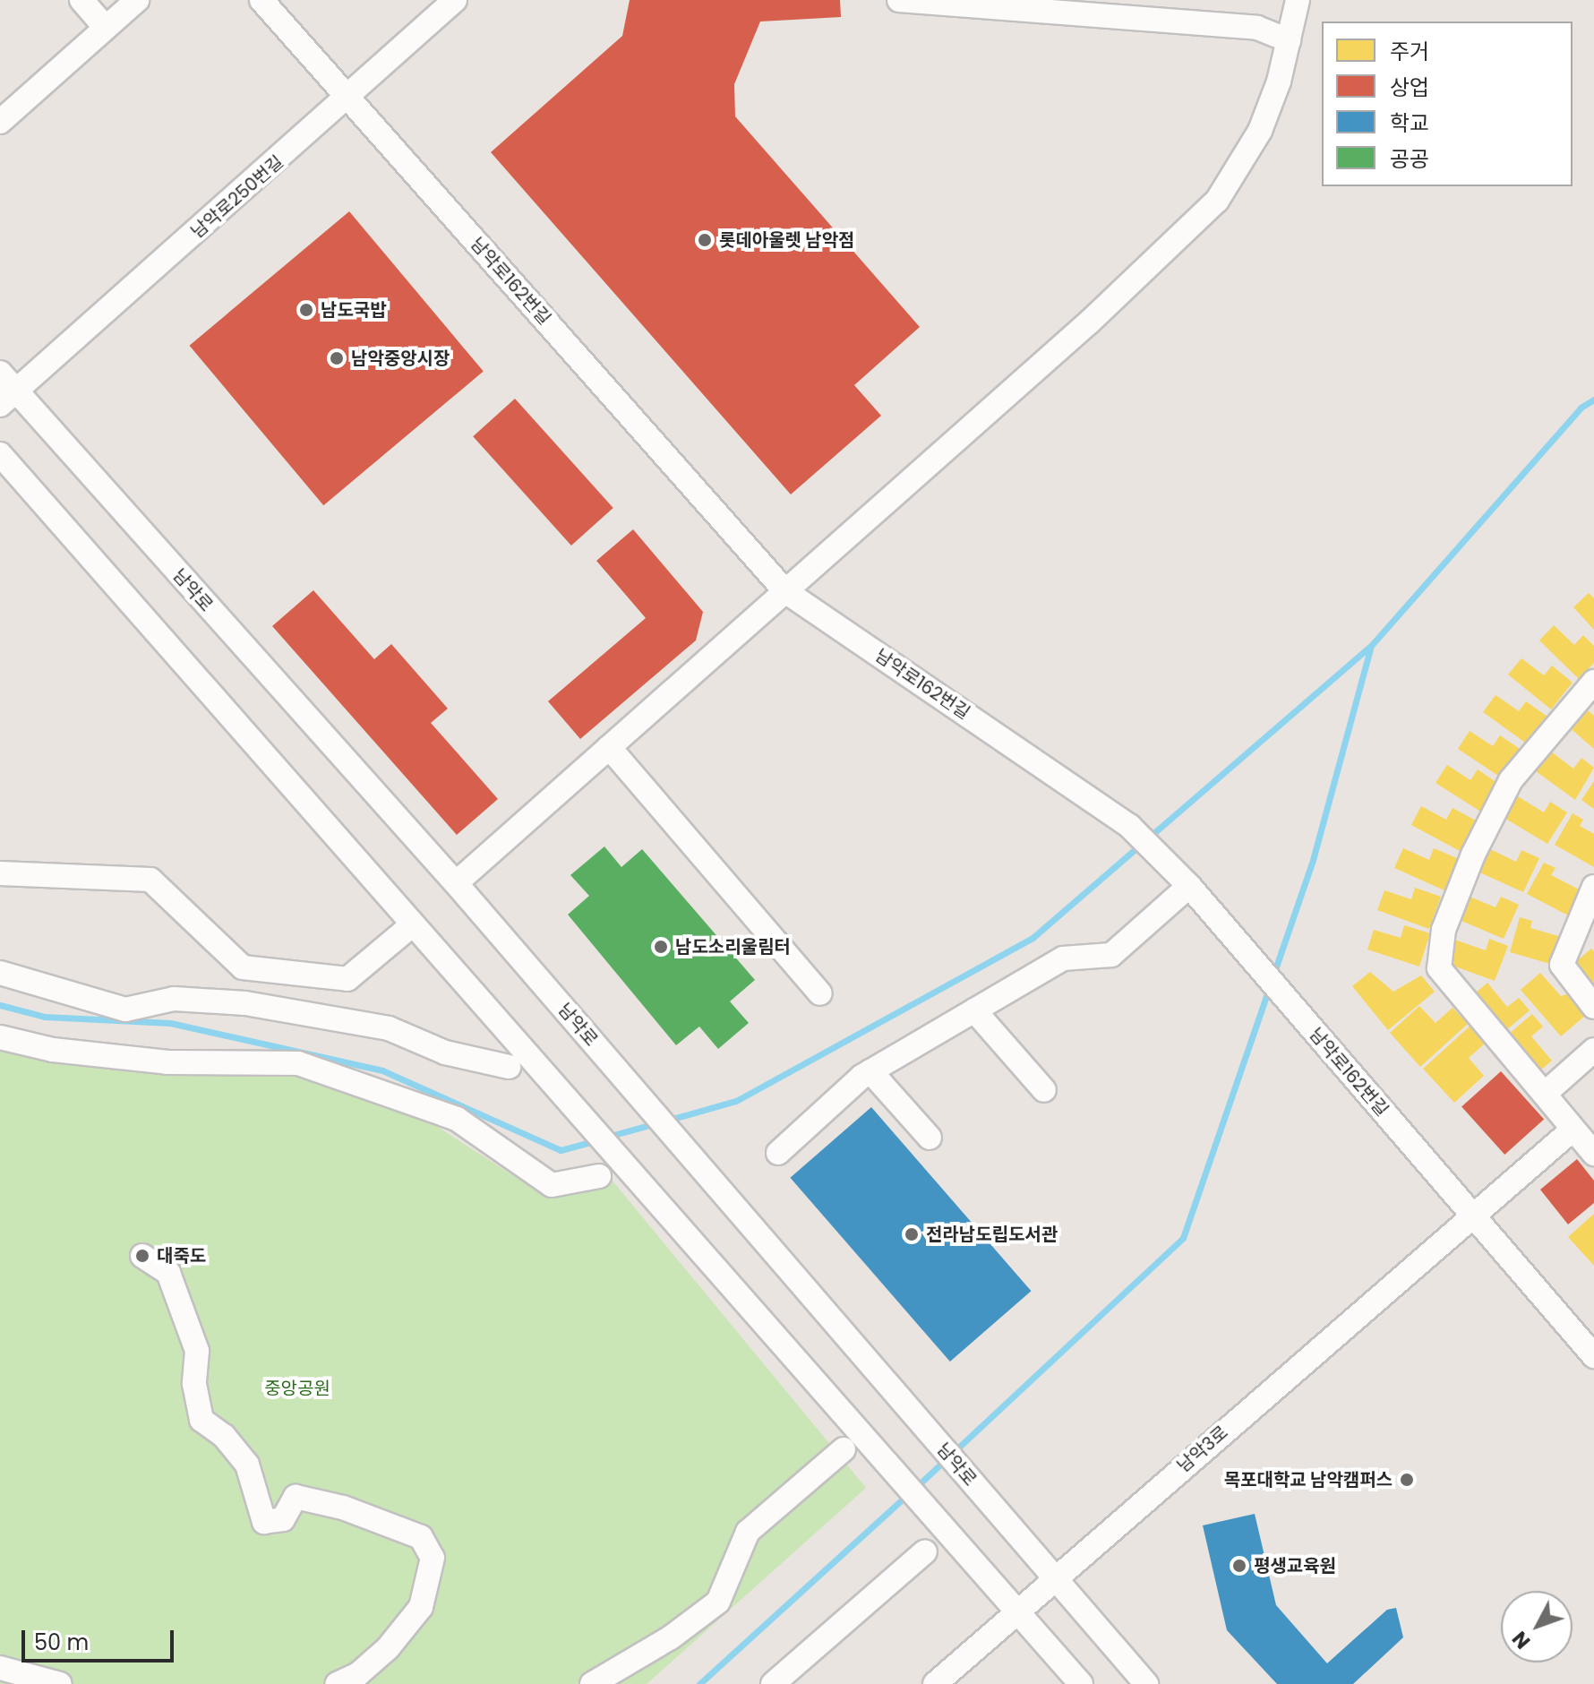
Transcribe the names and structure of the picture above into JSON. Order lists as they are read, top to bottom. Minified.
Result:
{"streets":{"street":["남악로250번길","남악로162번길","남악로","남악3로"]},"crossings":[["남악로250번길","남악로162번길"],["남악로250번길","남악로"],["남악로162번길","남악3로"],["남악로","남악3로"]],"parks":["중앙공원"],"places":["롯데아울렛 남악점","남도국밥","남악중앙시장","남도소리울림터","전라남도립도서관","대죽도","목포대학교 남악캠퍼스","평생교육원"],"legend":["주거","상업","학교","공공"],"scale_bar":"50 m","north":"bottom left"}
